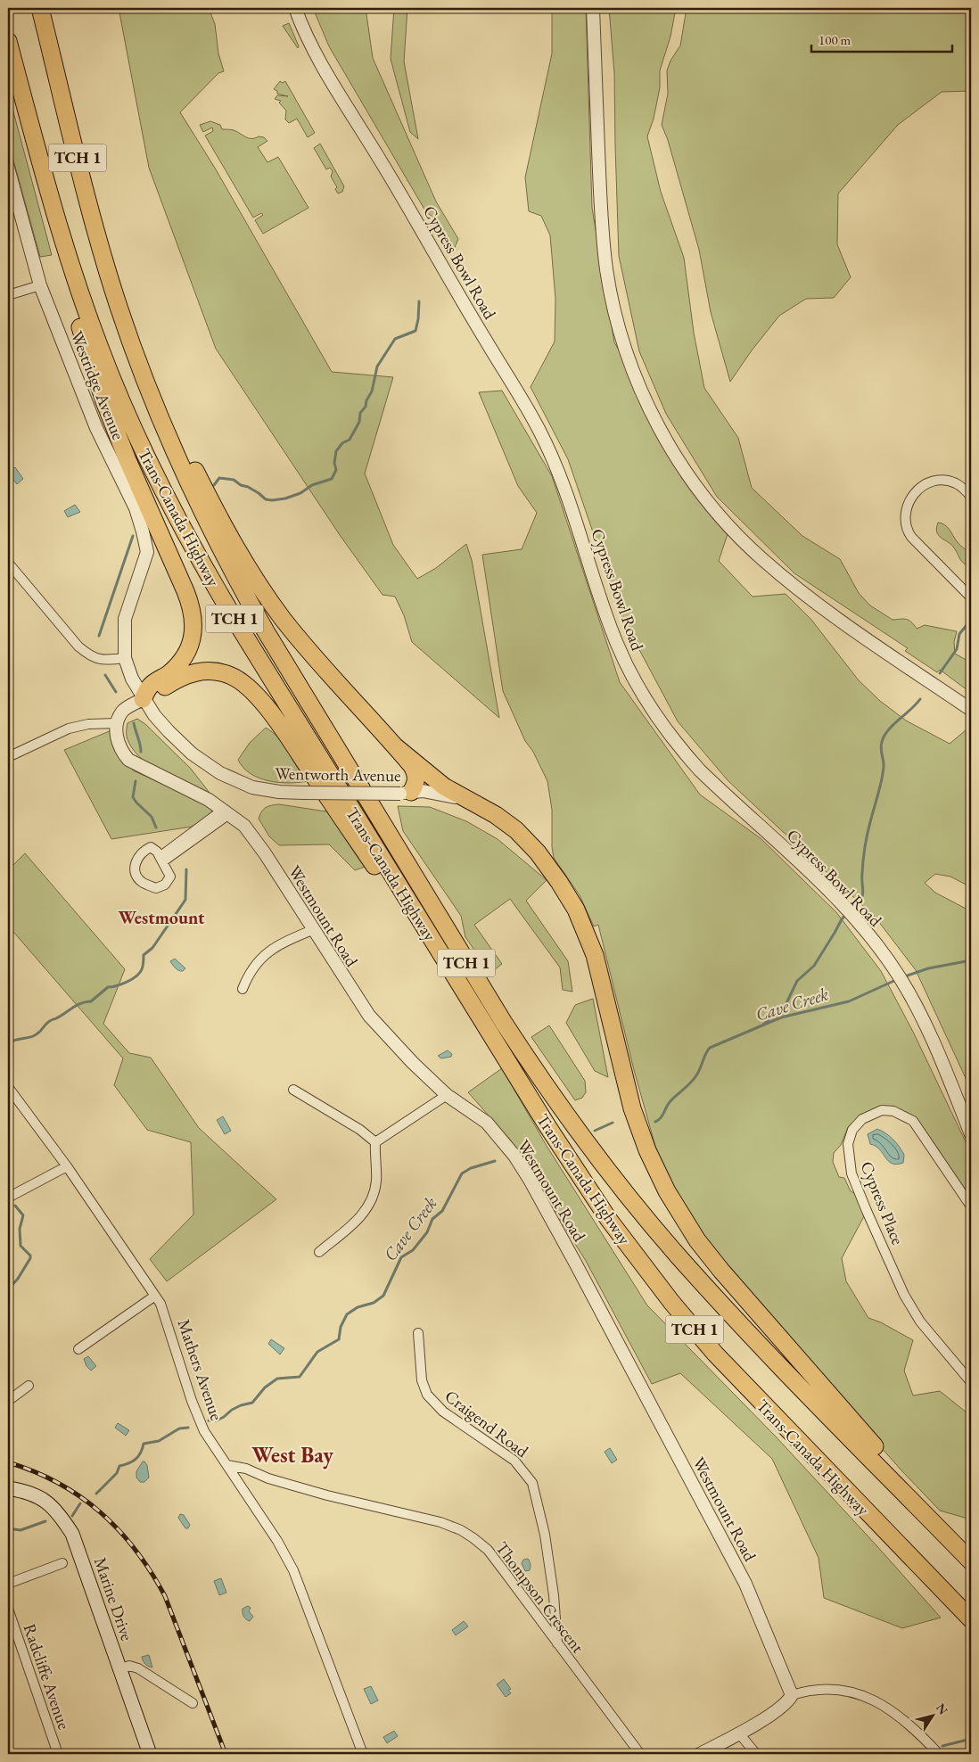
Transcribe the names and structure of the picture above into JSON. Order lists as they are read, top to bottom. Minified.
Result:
{"streets":{"highway":["TCH 1","Trans-Canada Highway"],"main road":["Marine Drive"],"street":["Cypress Bowl Road","Westridge Avenue","Wentworth Avenue","Westmount Road","Cypress Place","Mathers Avenue","Craigend Road","Thompson Crescent","Radcliffe Avenue"]},"crossings":[["Westridge Avenue","Wentworth Avenue"],["Mathers Avenue","Thompson Crescent"],["Craigend Road","Thompson Crescent"]],"districts":["Westmount","West Bay"],"water":["Cave Creek"],"scale_bar":"100 m","north":"top right"}
